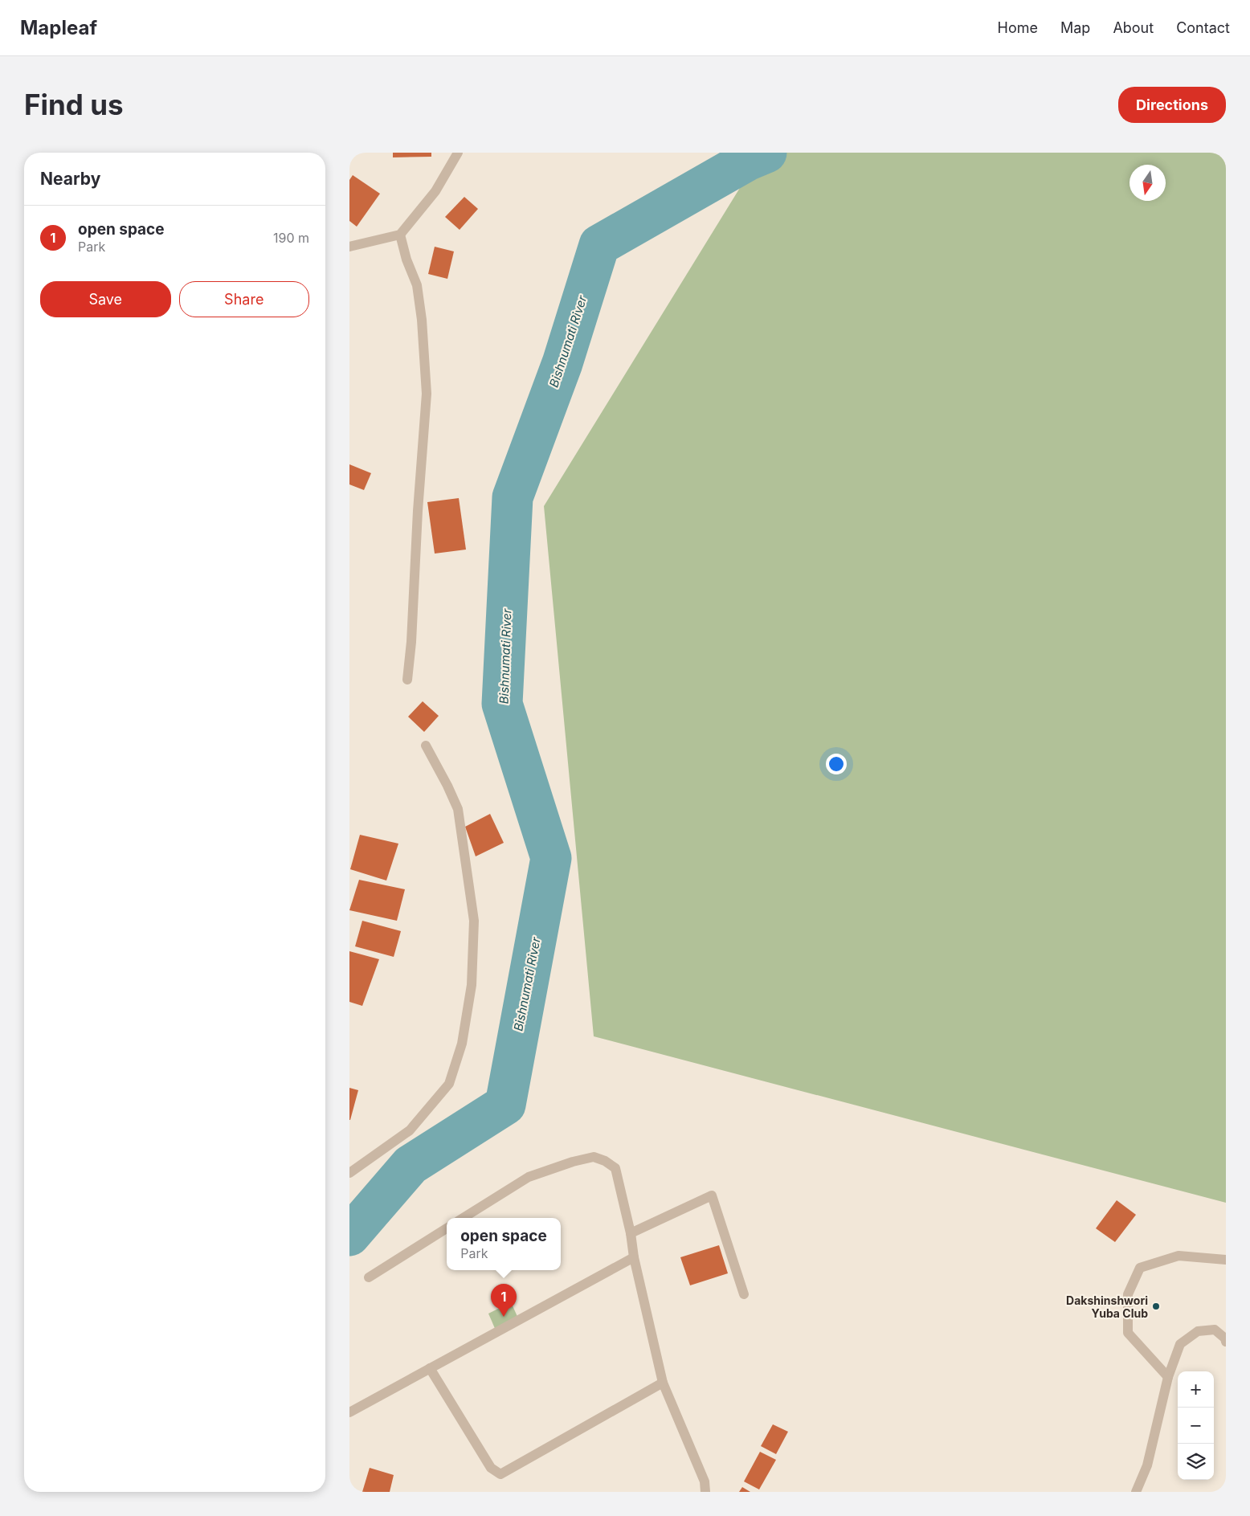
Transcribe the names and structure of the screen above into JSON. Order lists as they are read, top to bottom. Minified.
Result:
{"water":["Bishnumati River"],"places":["Dakshinshwori Yuba Club"],"north":"bottom","page":{"header":"Mapleaf","nav":["Home","Map","About","Contact"],"buttons":["Directions",["Save","Share"]],"title":"Find us","heading":"Nearby","list":[{"mark":"1","name":"open space","note":"Park","value":"190 m"}],"popup":["open space","Park"],"pins":"1","map_buttons":["+","−"]}}
